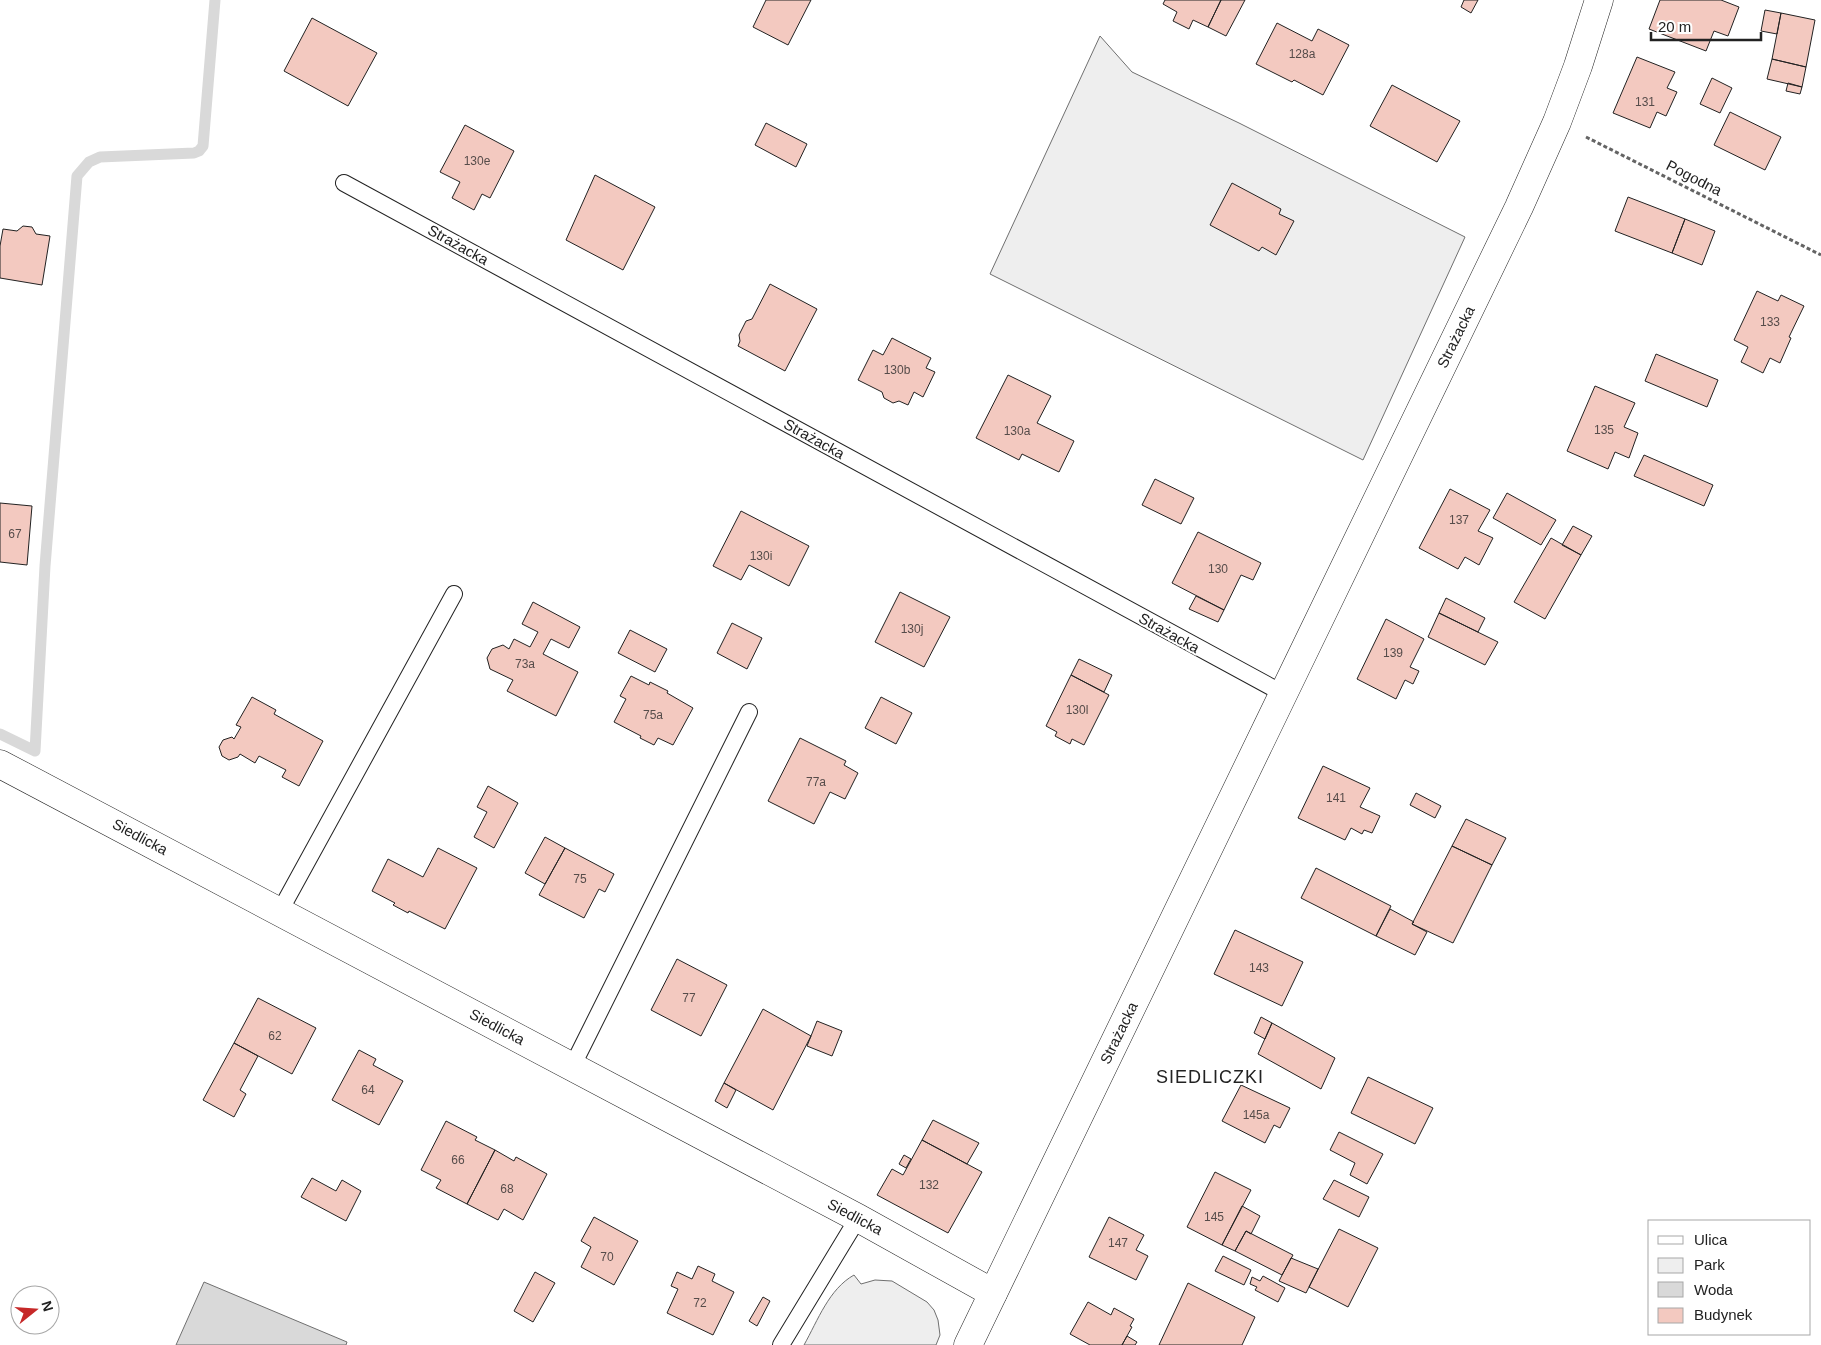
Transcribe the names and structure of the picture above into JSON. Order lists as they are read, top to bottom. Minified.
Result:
{"streets":{"street":["Strażacka","Siedlicka"],"path":["Pogodna"]},"crossings":[["Pogodna","Strażacka"],["Strażacka","Siedlicka"]],"districts":["SIEDLICZKI"],"house_numbers":["128a","131","130e","133","130b","135","130a","137","67","130i","130","130j","139","73a","130l","75a","77a","141","75","143","77","62","64","145a","66","132","68","145","147","70","72"],"legend":["Ulica","Park","Woda","Budynek"],"scale_bar":"20 m","north":"right"}
